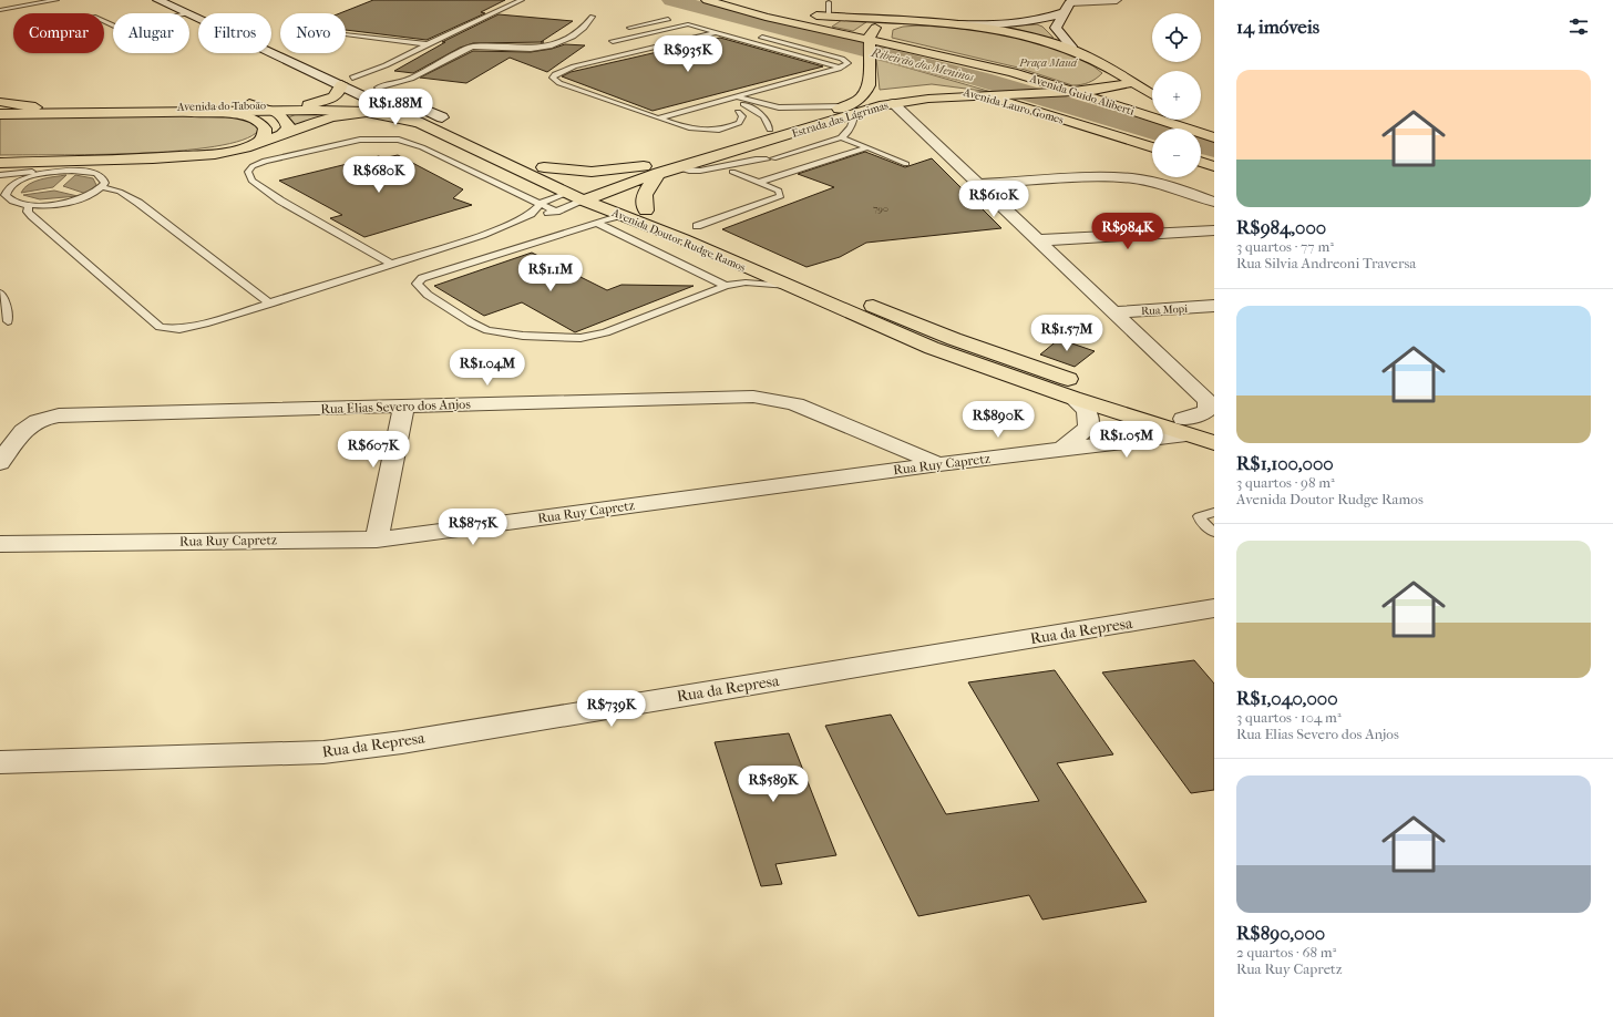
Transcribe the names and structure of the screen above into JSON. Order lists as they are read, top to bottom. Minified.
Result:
{"streets":{"main road":["Avenida Guido Aliberti","Avenida do Taboão","Avenida Lauro Gomes","Estrada das Lágrimas","Avenida Doutor Rudge Ramos"],"street":["Rua Mopi","Rua Elias Severo dos Anjos","Rua Ruy Capretz","Rua da Represa"]},"crossings":[["Avenida Guido Aliberti","Estrada das Lágrimas"],["Avenida do Taboão","Avenida Doutor Rudge Ramos"],["Avenida Lauro Gomes","Estrada das Lágrimas"],["Estrada das Lágrimas","Avenida Doutor Rudge Ramos"],["Avenida Doutor Rudge Ramos","Rua Ruy Capretz"],["Rua Elias Severo dos Anjos","Rua Ruy Capretz"]],"water":["Ribeirão dos Meninos"],"parks":["Praça Mauá"],"house_numbers":["790"],"page":{"heading":"14 imóveis","map_buttons":["+","−"],"chip":["Comprar","Alugar","Filtros","Novo"],"price":["R$935K","R$1.88M","R$680K","R$610K","R$984K","R$1.1M","R$1.57M","R$1.04M","R$890K","R$1.05M","R$607K","R$875K","R$739K","R$589K"],"list":[{"name":"R$984,000","note":"3 quartos · 77 m² · Rua Silvia Andreoni Traversa"},{"name":"R$1,100,000","note":"3 quartos · 98 m² · Avenida Doutor Rudge Ramos"},{"name":"R$1,040,000","note":"3 quartos · 104 m² · Rua Elias Severo dos Anjos"},{"name":"R$890,000","note":"2 quartos · 68 m² · Rua Ruy Capretz"}]}}
